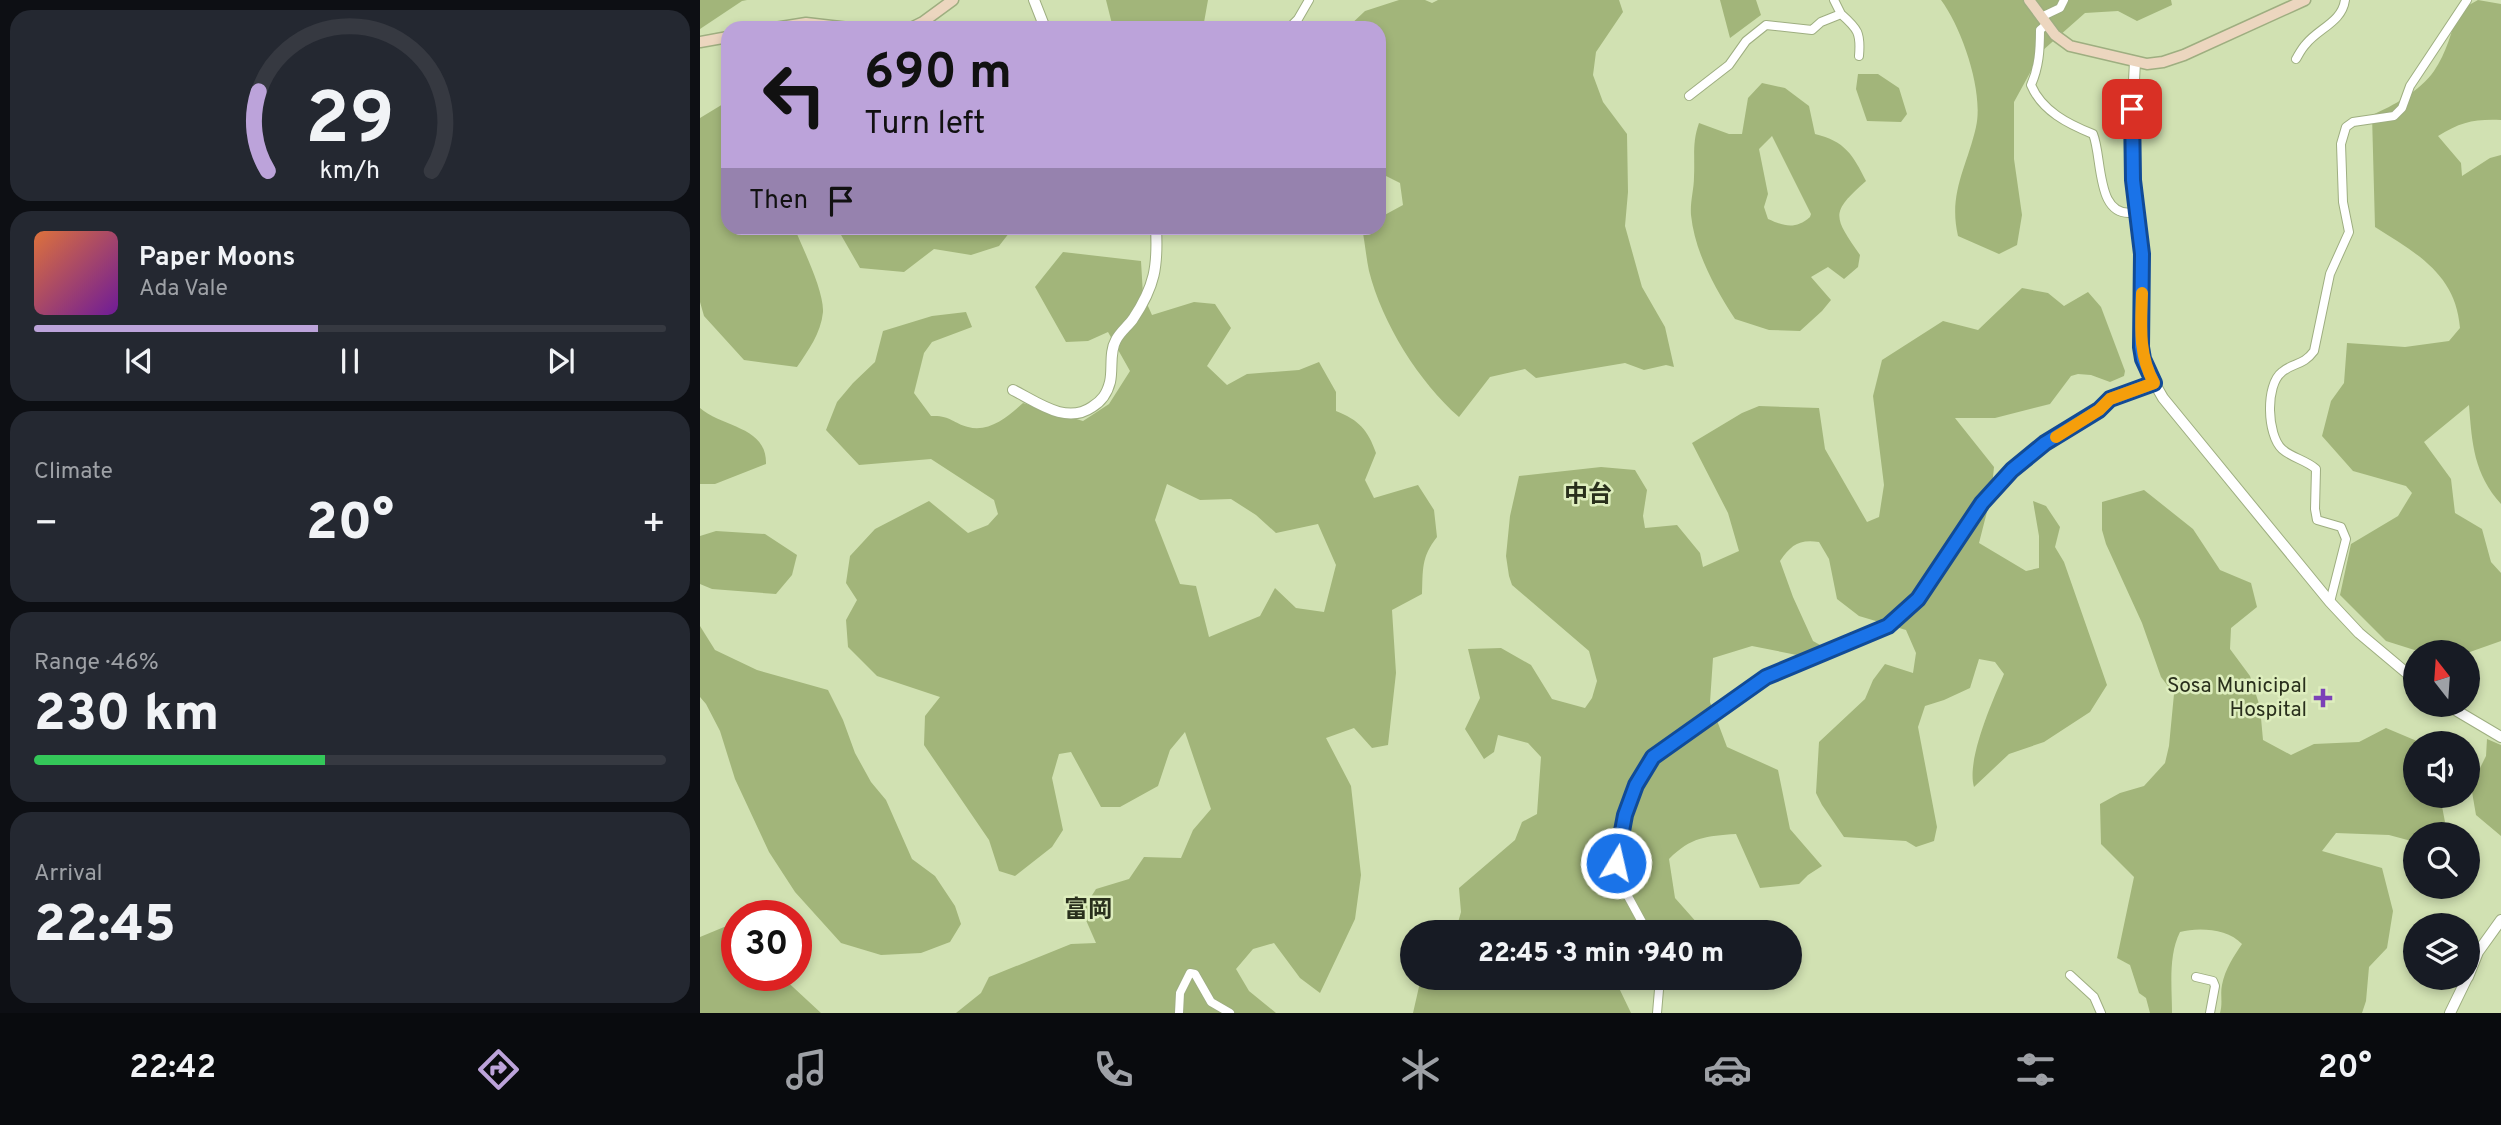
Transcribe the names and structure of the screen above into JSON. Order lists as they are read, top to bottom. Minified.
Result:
{"districts":["中台","富岡"],"places":{"health":["Sosa Municipal Hospital"]},"north":"top","page":{"turn":["690 m","Turn left"],"then":"Then","song":["Paper Moons","Ada Vale"],"tile":["Climate",["Range · 46%","230 km"],["Arrival","22:45"]],"heat":["−","20°","+"],"limit":"30","trip":"22:45 · 3 min · 940 m","tabs":["22:42","20°"],"gauge":["29","km/h"]}}
